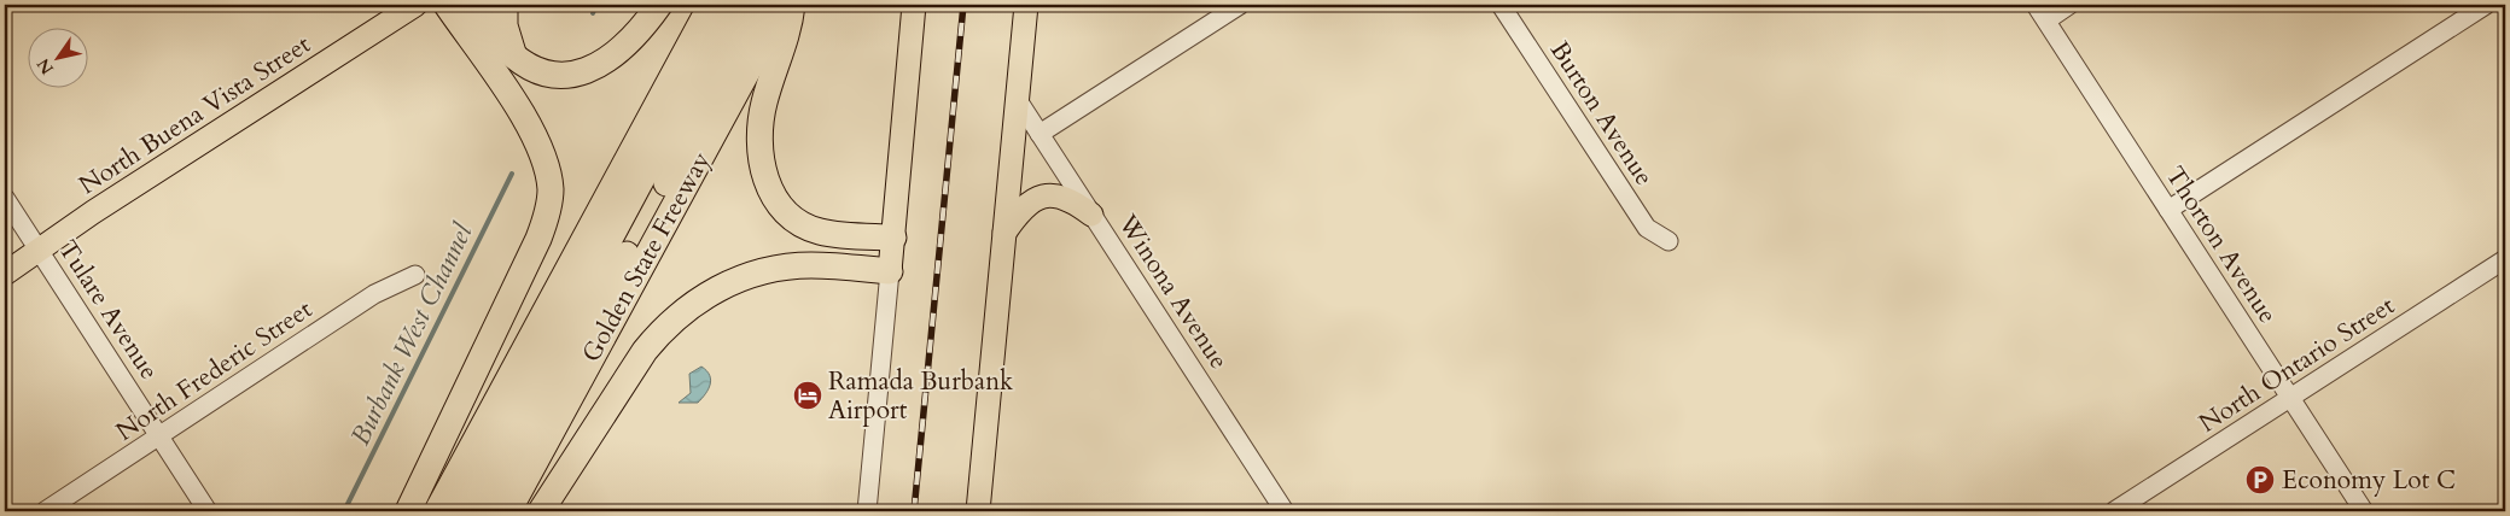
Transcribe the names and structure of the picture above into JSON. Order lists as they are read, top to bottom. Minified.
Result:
{"streets":{"highway":["Golden State Freeway"],"main road":["North Buena Vista Street"],"street":["Burton Avenue","Thorton Avenue","Winona Avenue","Tulare Avenue","North Ontario Street","North Frederic Street"]},"crossings":[["North Buena Vista Street","Tulare Avenue"],["Thorton Avenue","North Ontario Street"],["Tulare Avenue","North Frederic Street"]],"water":["Burbank West Channel"],"places":{"hotel":["Ramada Burbank Airport"],"parking":["Economy Lot C"]},"north":"bottom left"}
